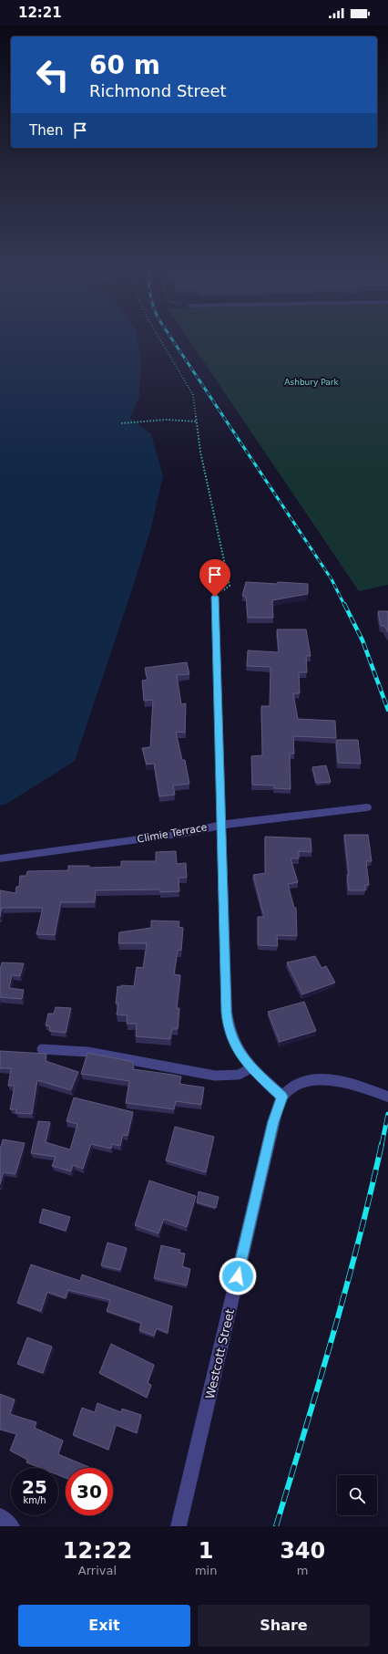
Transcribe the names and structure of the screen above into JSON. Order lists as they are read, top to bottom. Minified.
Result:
{"streets":{"street":["Climie Terrace","Westcott Street"]},"parks":["Ashbury Park"],"page":{"status":"12:21","turn":["60 m","Richmond Street"],"then":"Then","speed":"25 km/h","limit":"30","eta":["12:22","Arrival","1","min","340","m"],"buttons":["Exit","Share"]}}
